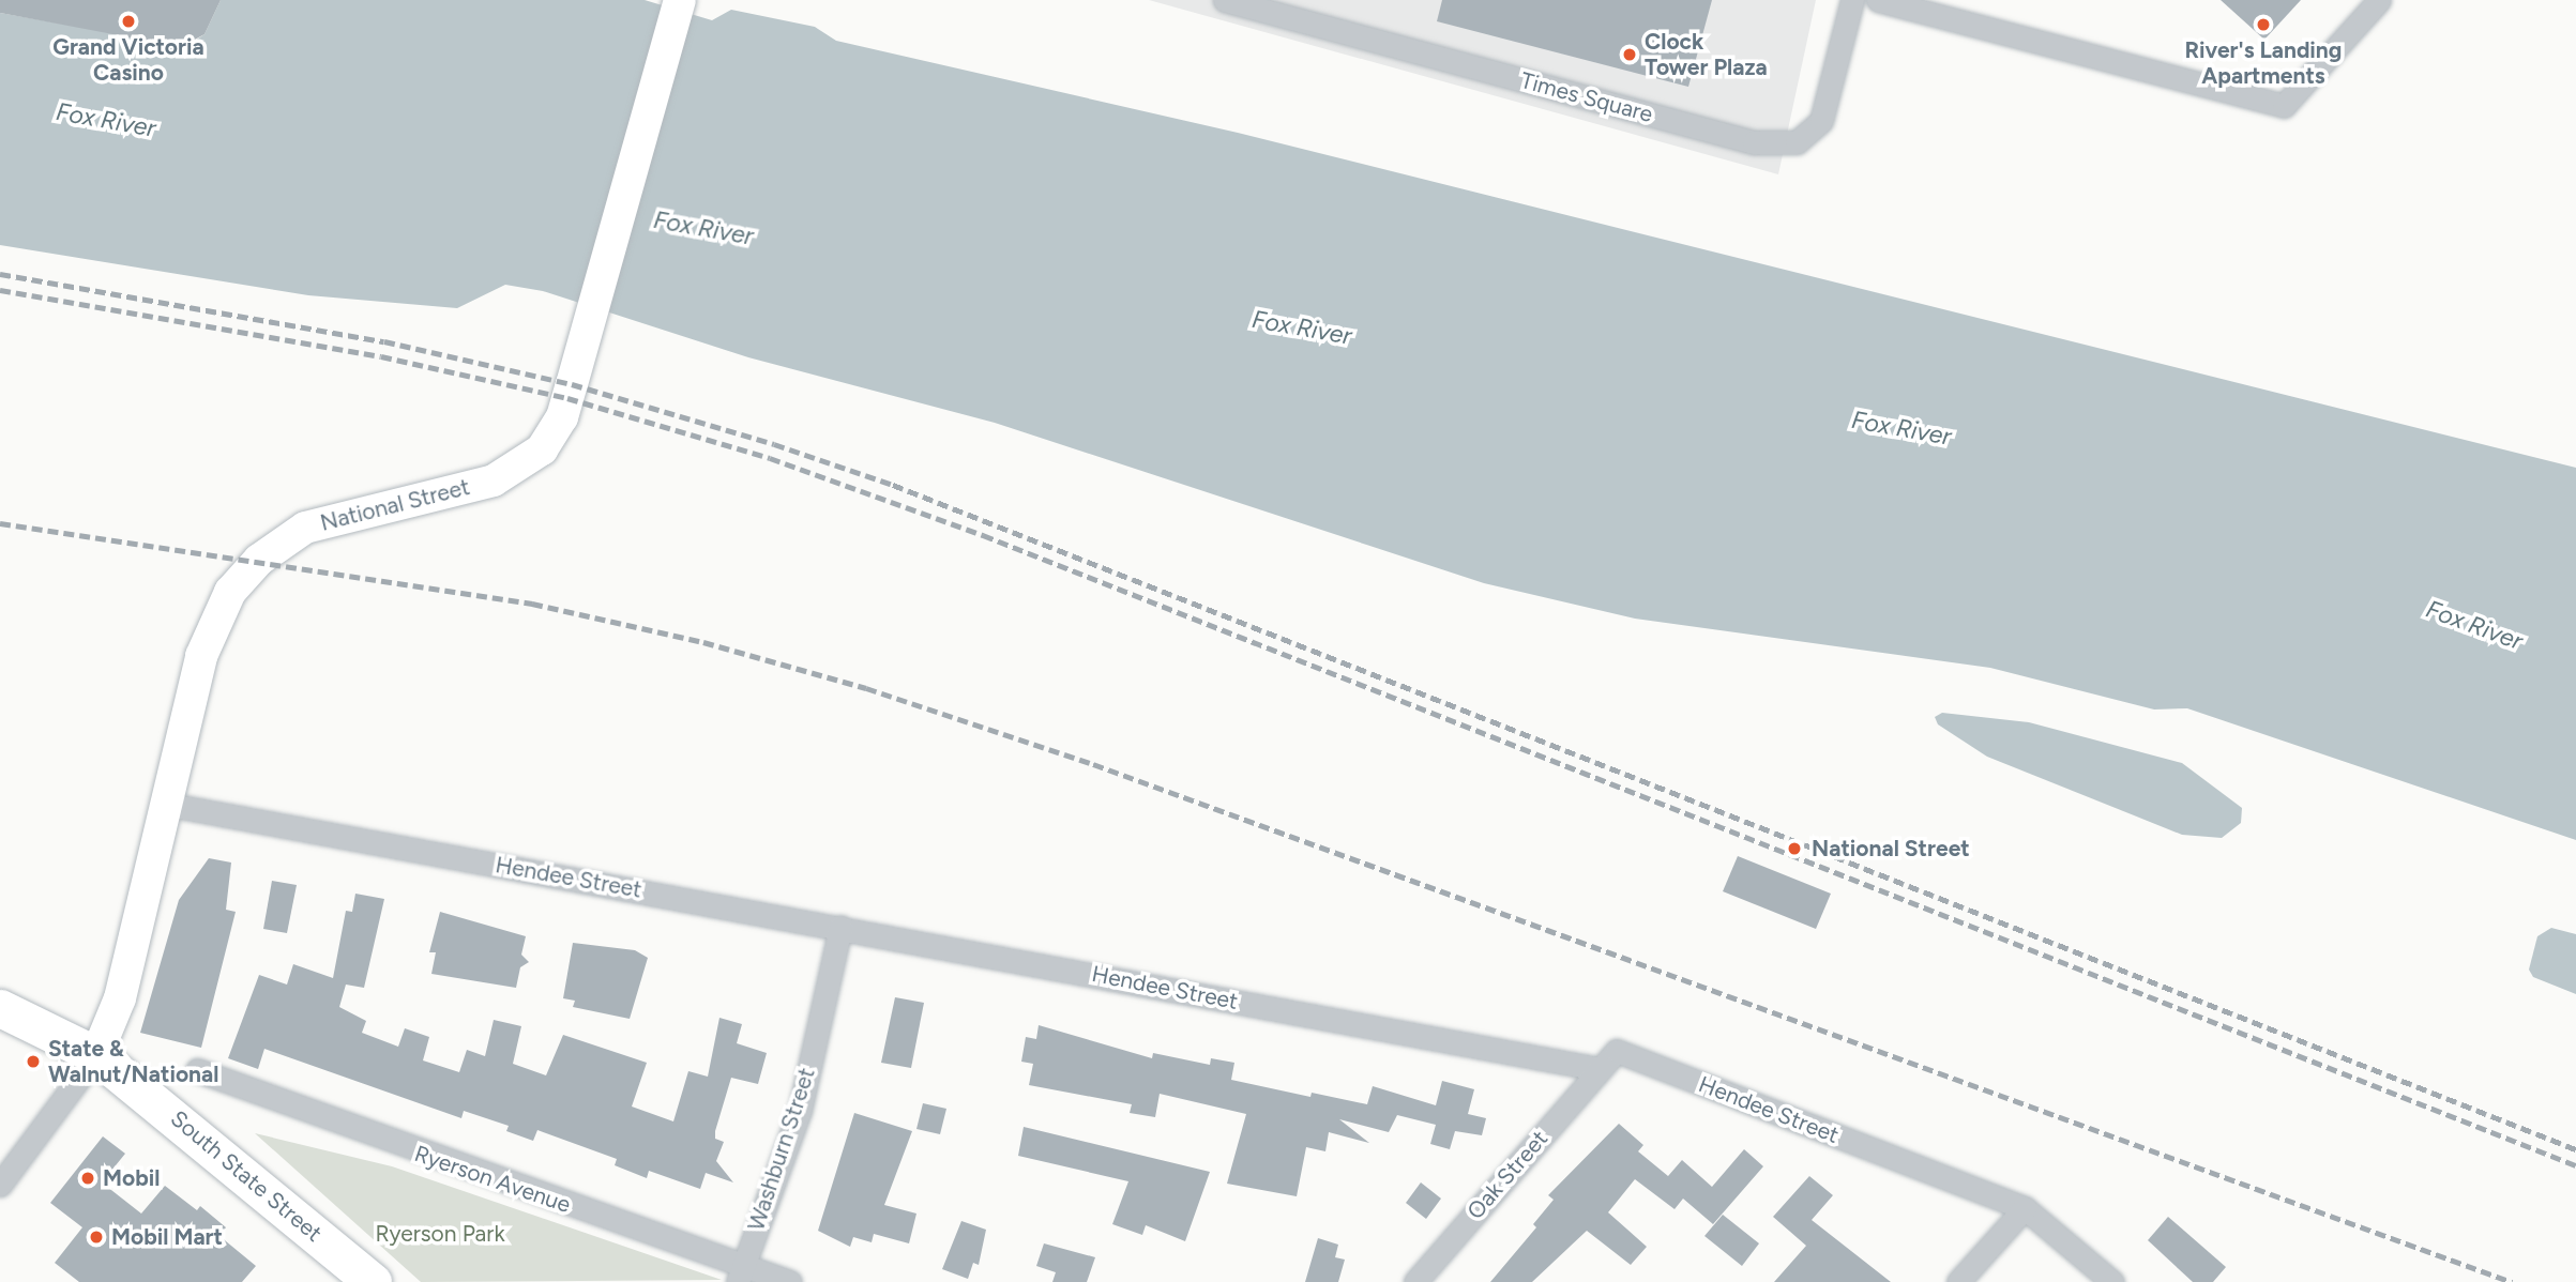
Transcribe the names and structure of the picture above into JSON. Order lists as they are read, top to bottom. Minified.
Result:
{"streets":{"main road":["South State Street"],"street":["Times Square","National Street","Hendee Street","Washburn Street","Oak Street","Ryerson Avenue"]},"crossings":[["National Street","Hendee Street"],["National Street","South State Street"],["Hendee Street","Washburn Street"],["Hendee Street","Oak Street"],["Washburn Street","Ryerson Avenue"]],"water":["Fox River"],"parks":["Ryerson Park"],"places":["Grand Victoria Casino","River's Landing Apartments","Clock Tower Plaza","National Street","State & Walnut/National","Mobil","Mobil Mart"]}
